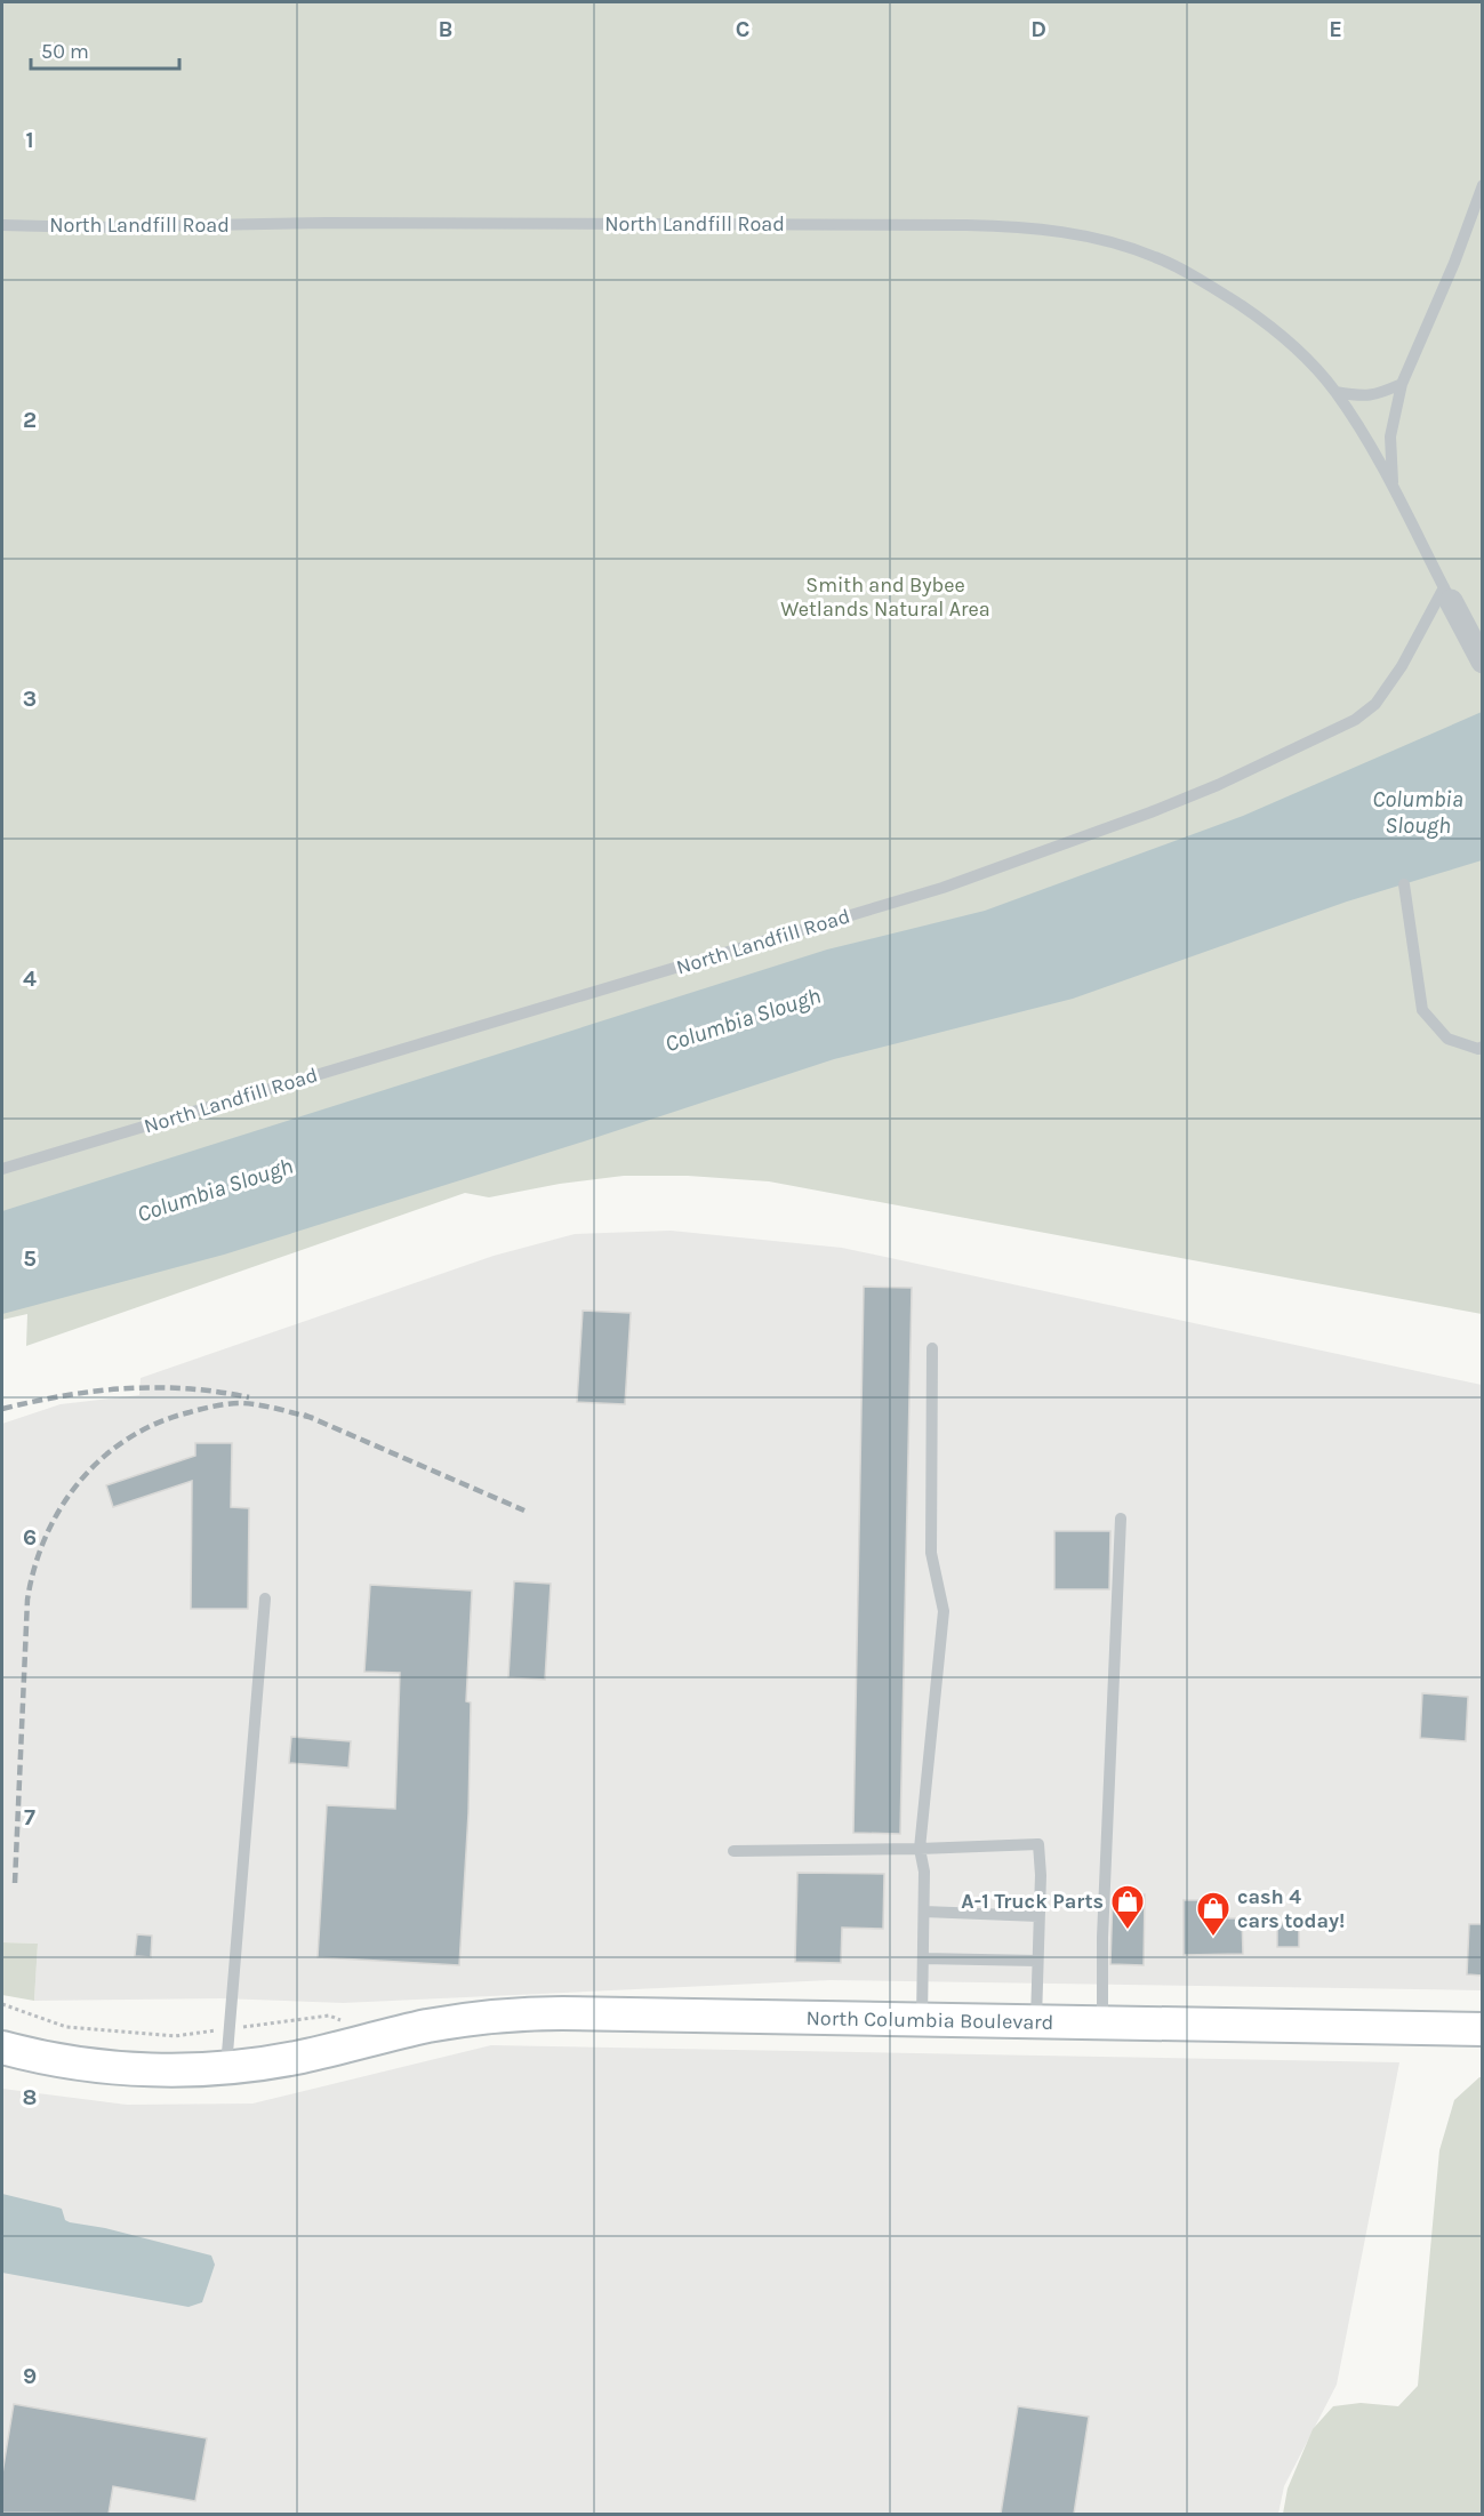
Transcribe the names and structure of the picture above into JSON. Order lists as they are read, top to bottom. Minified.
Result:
{"streets":{"main road":["North Columbia Boulevard"],"street":["North Landfill Road"]},"water":["Columbia Slough"],"parks":["Smith and Bybee Wetlands Natural Area"],"places":{"shop":["A-1 Truck Parts","cash 4 cars today!"]},"scale_bar":"50 m","grid":{"columns":["B","C","D","E"],"rows":["1","2","3","4","5","6","7","8","9"]}}
